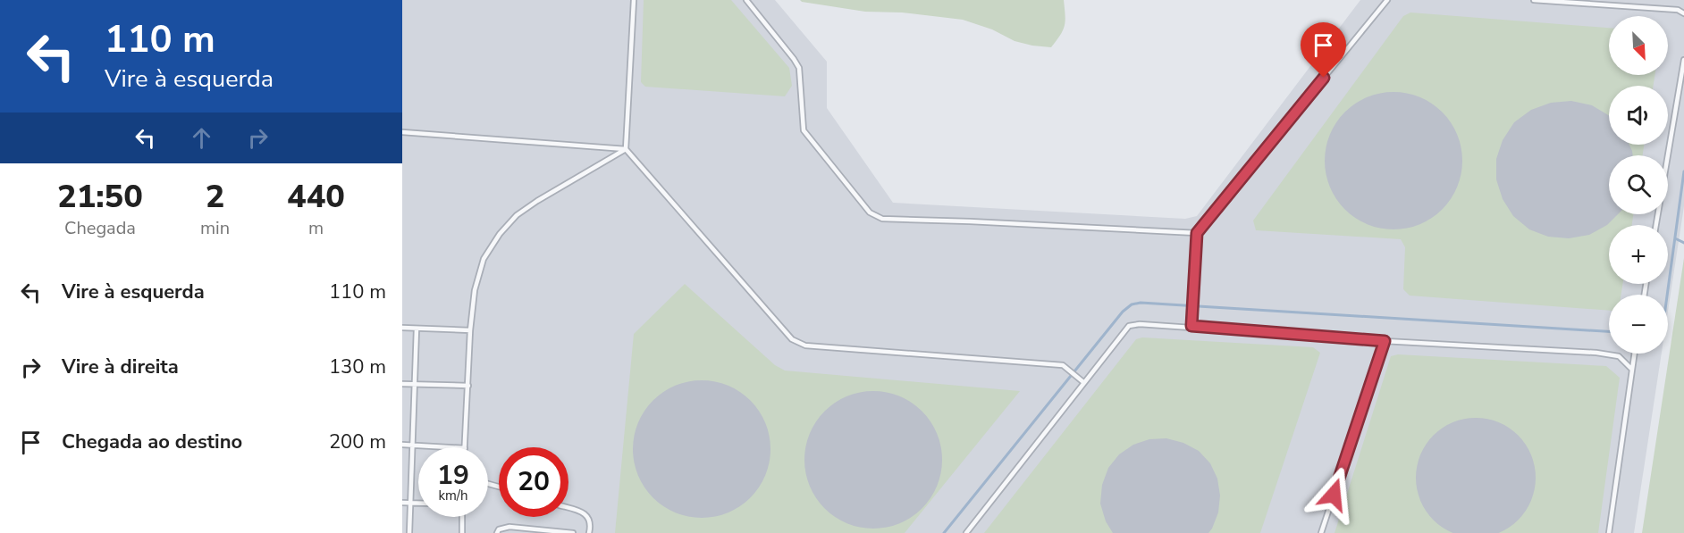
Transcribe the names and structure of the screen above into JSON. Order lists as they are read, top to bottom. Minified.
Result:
{"north":"bottom right","page":{"turn":["110 m","Vire à esquerda"],"map_buttons":["+","−"],"eta":["21:50","Chegada","2","min","440","m"],"list":[{"name":"Vire à esquerda","value":"110 m"},{"name":"Vire à direita","value":"130 m"},{"name":"Chegada ao destino","value":"200 m"}],"speed":"19 km/h","limit":"20"}}
